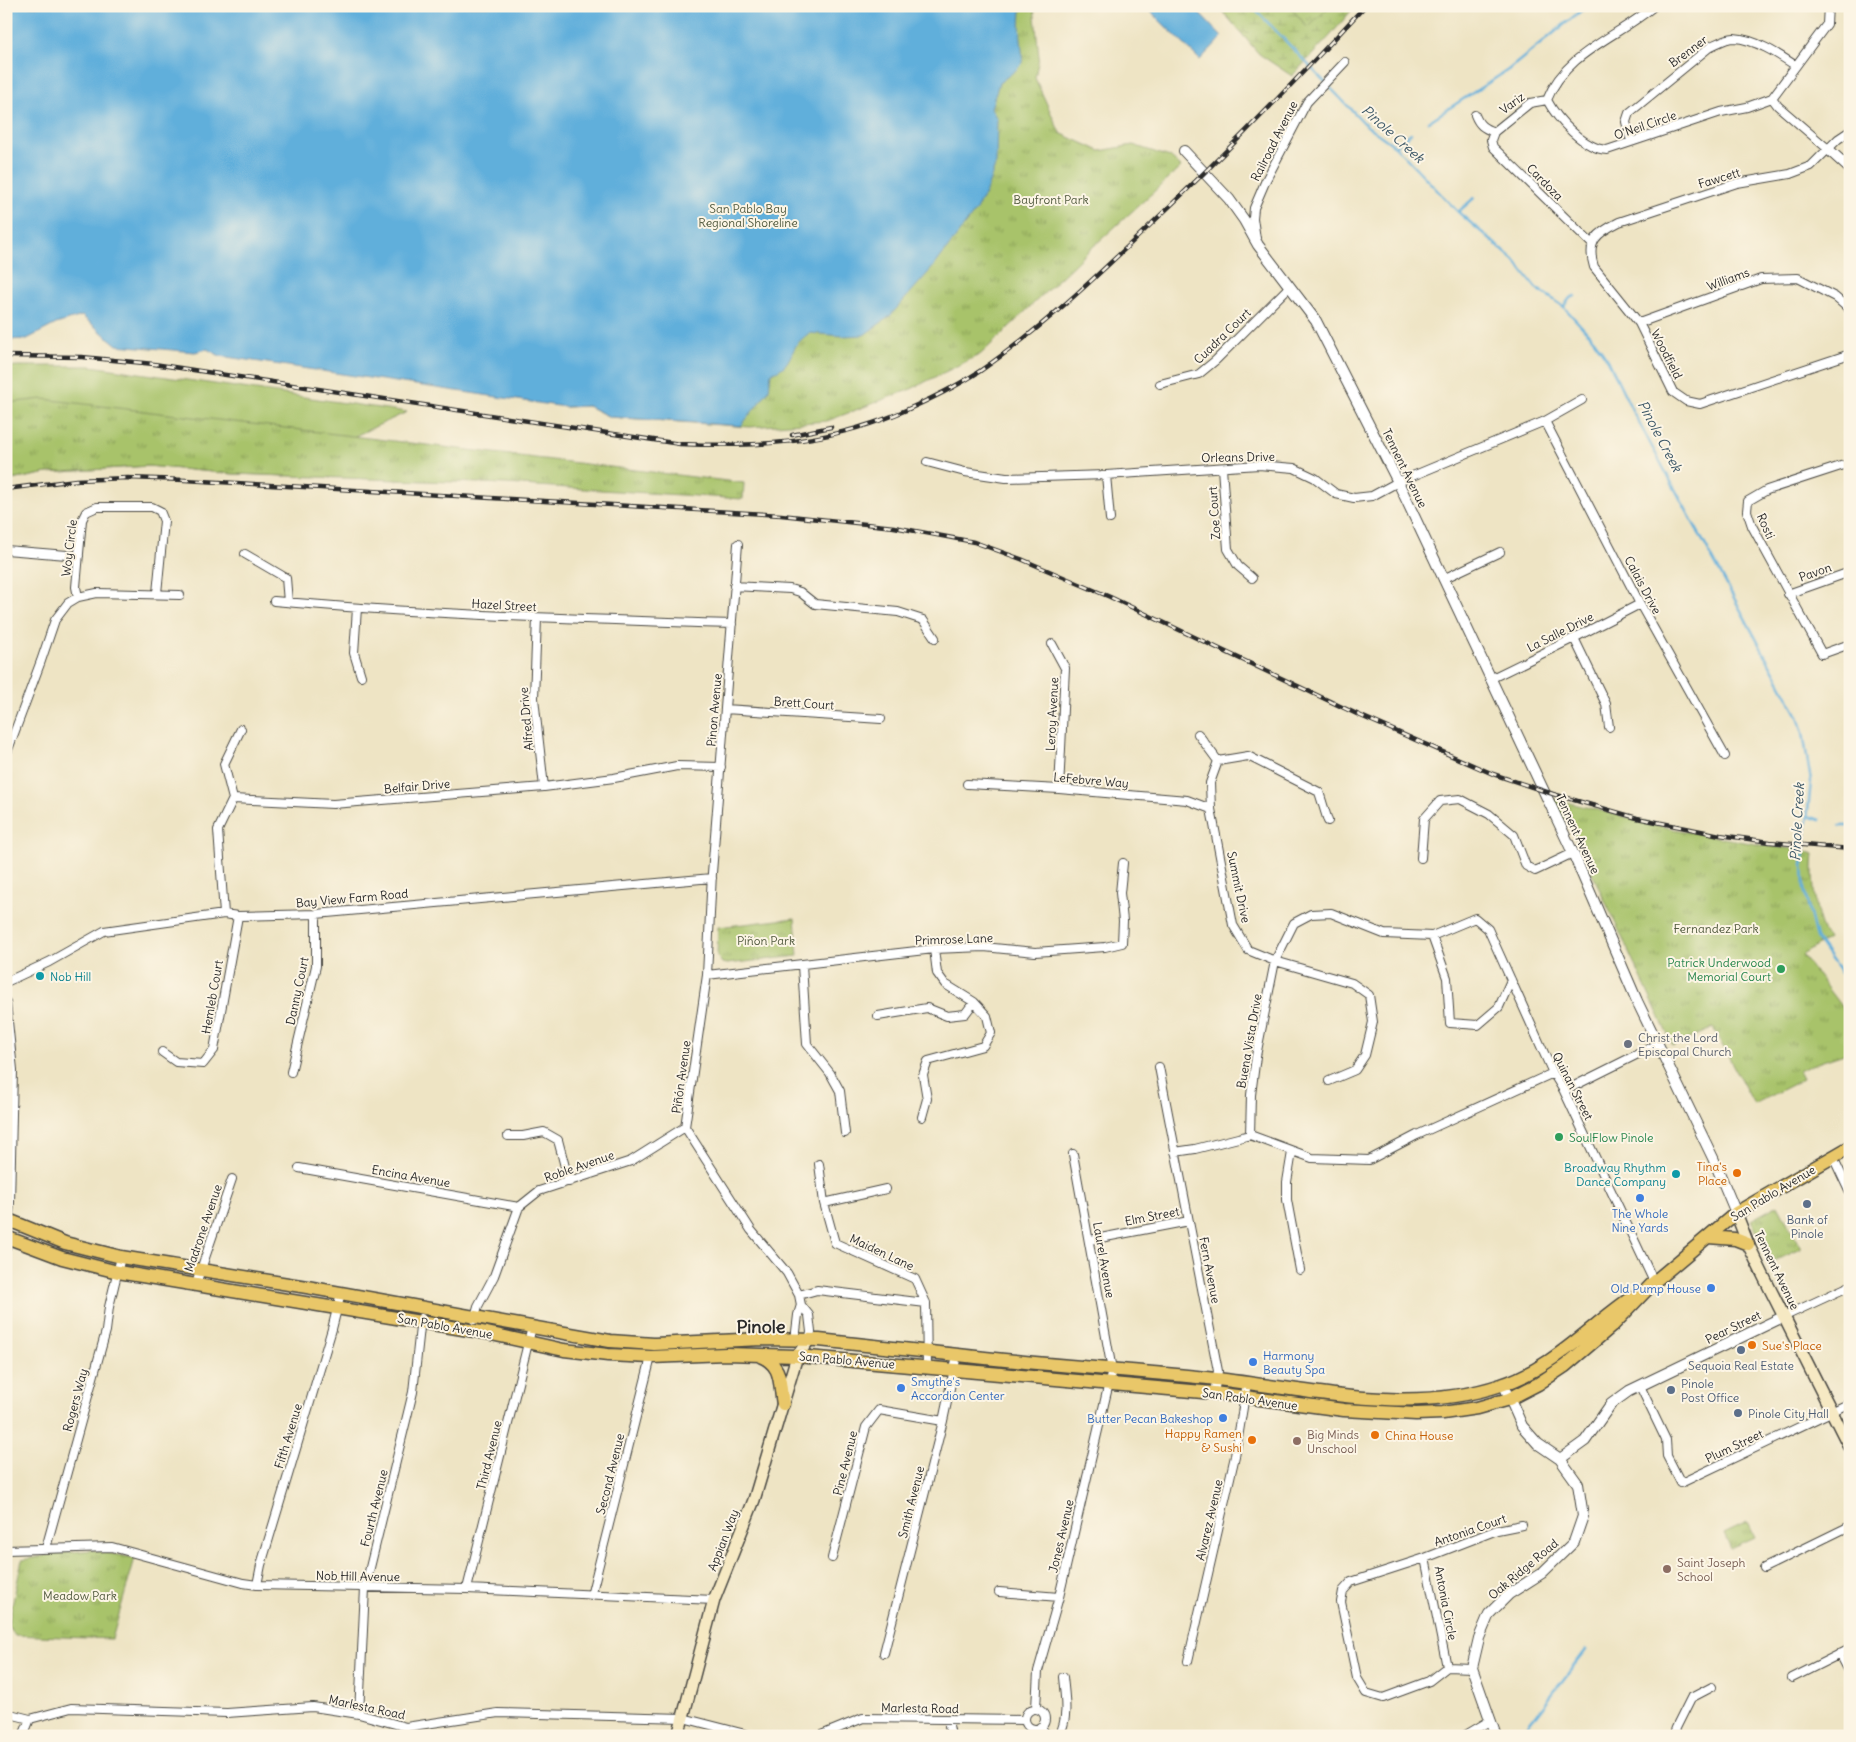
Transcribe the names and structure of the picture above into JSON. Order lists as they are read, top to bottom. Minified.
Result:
{"streets":{"main road":["Tennent Avenue","San Pablo Avenue","Appian Way"],"street":["Brenner","Variz","O'Neil Circle","Railroad Avenue","Fawcett","Cardoza","Williams","Cuadra Court","Woodfield","Orleans Drive","Zoe Court","Rosti","Woy Circle","Pavon","Calais Drive","Hazel Street","La Salle Drive","Brett Court","Pinon Avenue","Leroy Avenue","Alfred Drive","LeFebvre Way","Belfair Drive","Summit Drive","Bay View Farm Road","Primrose Lane","Danny Court","Hemleb Court","Buena Vista Drive","Piñón Avenue","Quinan Street","Roble Avenue","Encina Avenue","Elm Street","Madrone Avenue","Maiden Lane","Laurel Avenue","Fern Avenue","Pear Street","Rogers Way","Fifth Avenue","Plum Street","Third Avenue","Pine Avenue","Second Avenue","Smith Avenue","Fourth Avenue","Alvarez Avenue","Antonia Court","Jones Avenue","Oak Ridge Road","Nob Hill Avenue","Antonia Circle","Marlesta Road"]},"crossings":[["Brenner","O'Neil Circle"],["Variz","O'Neil Circle"],["Variz","Cardoza"],["Railroad Avenue","Tennent Avenue"],["Fawcett","Cardoza"],["Fawcett","Woodfield"],["Cardoza","Woodfield"],["Williams","Woodfield"],["Cuadra Court","Tennent Avenue"],["Orleans Drive","Tennent Avenue"],["Orleans Drive","Zoe Court"],["Orleans Drive","Calais Drive"],["Tennent Avenue","La Salle Drive"],["Tennent Avenue","San Pablo Avenue"],["Tennent Avenue","Pear Street"],["Tennent Avenue","Plum Street"],["Rosti","Pavon"],["Calais Drive","La Salle Drive"],["Hazel Street","Pinon Avenue"],["Hazel Street","Alfred Drive"],["Brett Court","Pinon Avenue"],["Pinon Avenue","Belfair Drive"],["Pinon Avenue","Bay View Farm Road"],["Pinon Avenue","Piñón Avenue"],["Leroy Avenue","LeFebvre Way"],["Alfred Drive","Belfair Drive"],["LeFebvre Way","Summit Drive"],["Summit Drive","Buena Vista Drive"],["Bay View Farm Road","Danny Court"],["Bay View Farm Road","Hemleb Court"],["Bay View Farm Road","Piñón Avenue"],["Primrose Lane","Piñón Avenue"],["Buena Vista Drive","Quinan Street"],["Piñón Avenue","Roble Avenue"],["Piñón Avenue","San Pablo Avenue"],["Piñón Avenue","Appian Way"],["Quinan Street","San Pablo Avenue"],["Roble Avenue","Encina Avenue"],["San Pablo Avenue","Madrone Avenue"],["San Pablo Avenue","Maiden Lane"],["San Pablo Avenue","Laurel Avenue"],["San Pablo Avenue","Fern Avenue"],["San Pablo Avenue","Rogers Way"],["San Pablo Avenue","Fifth Avenue"],["San Pablo Avenue","Third Avenue"],["San Pablo Avenue","Second Avenue"],["San Pablo Avenue","Smith Avenue"],["San Pablo Avenue","Fourth Avenue"],["San Pablo Avenue","Alvarez Avenue"],["San Pablo Avenue","Jones Avenue"],["San Pablo Avenue","Appian Way"],["San Pablo Avenue","Oak Ridge Road"],["Elm Street","Laurel Avenue"],["Elm Street","Fern Avenue"],["Laurel Avenue","Jones Avenue"],["Pear Street","Plum Street"],["Pear Street","Oak Ridge Road"],["Rogers Way","Nob Hill Avenue"],["Fifth Avenue","Nob Hill Avenue"],["Third Avenue","Nob Hill Avenue"],["Pine Avenue","Smith Avenue"],["Second Avenue","Nob Hill Avenue"],["Fourth Avenue","Nob Hill Avenue"],["Fourth Avenue","Marlesta Road"],["Antonia Court","Antonia Circle"],["Jones Avenue","Marlesta Road"],["Appian Way","Nob Hill Avenue"],["Appian Way","Marlesta Road"]],"districts":["Pinole"],"water":["Pinole Creek"],"parks":["Bayfront Park","San Pablo Bay Regional Shoreline","Fernandez Park","Piñon Park","Meadow Park"],"places":["Patrick Underwood Memorial Court","Nob Hill","Christ the Lord Episcopal Church","SoulFlow Pinole","Tina's Place","Broadway Rhythm Dance Company","The Whole Nine Yards","Bank of Pinole","Old Pump House","Sue's Place","Sequoia Real Estate","Harmony Beauty Spa","Smythe's Accordion Center","Pinole Post Office","Pinole City Hall","Butter Pecan Bakeshop","China House","Happy Ramen & Sushi","Big Minds Unschool","Saint Joseph School"]}
